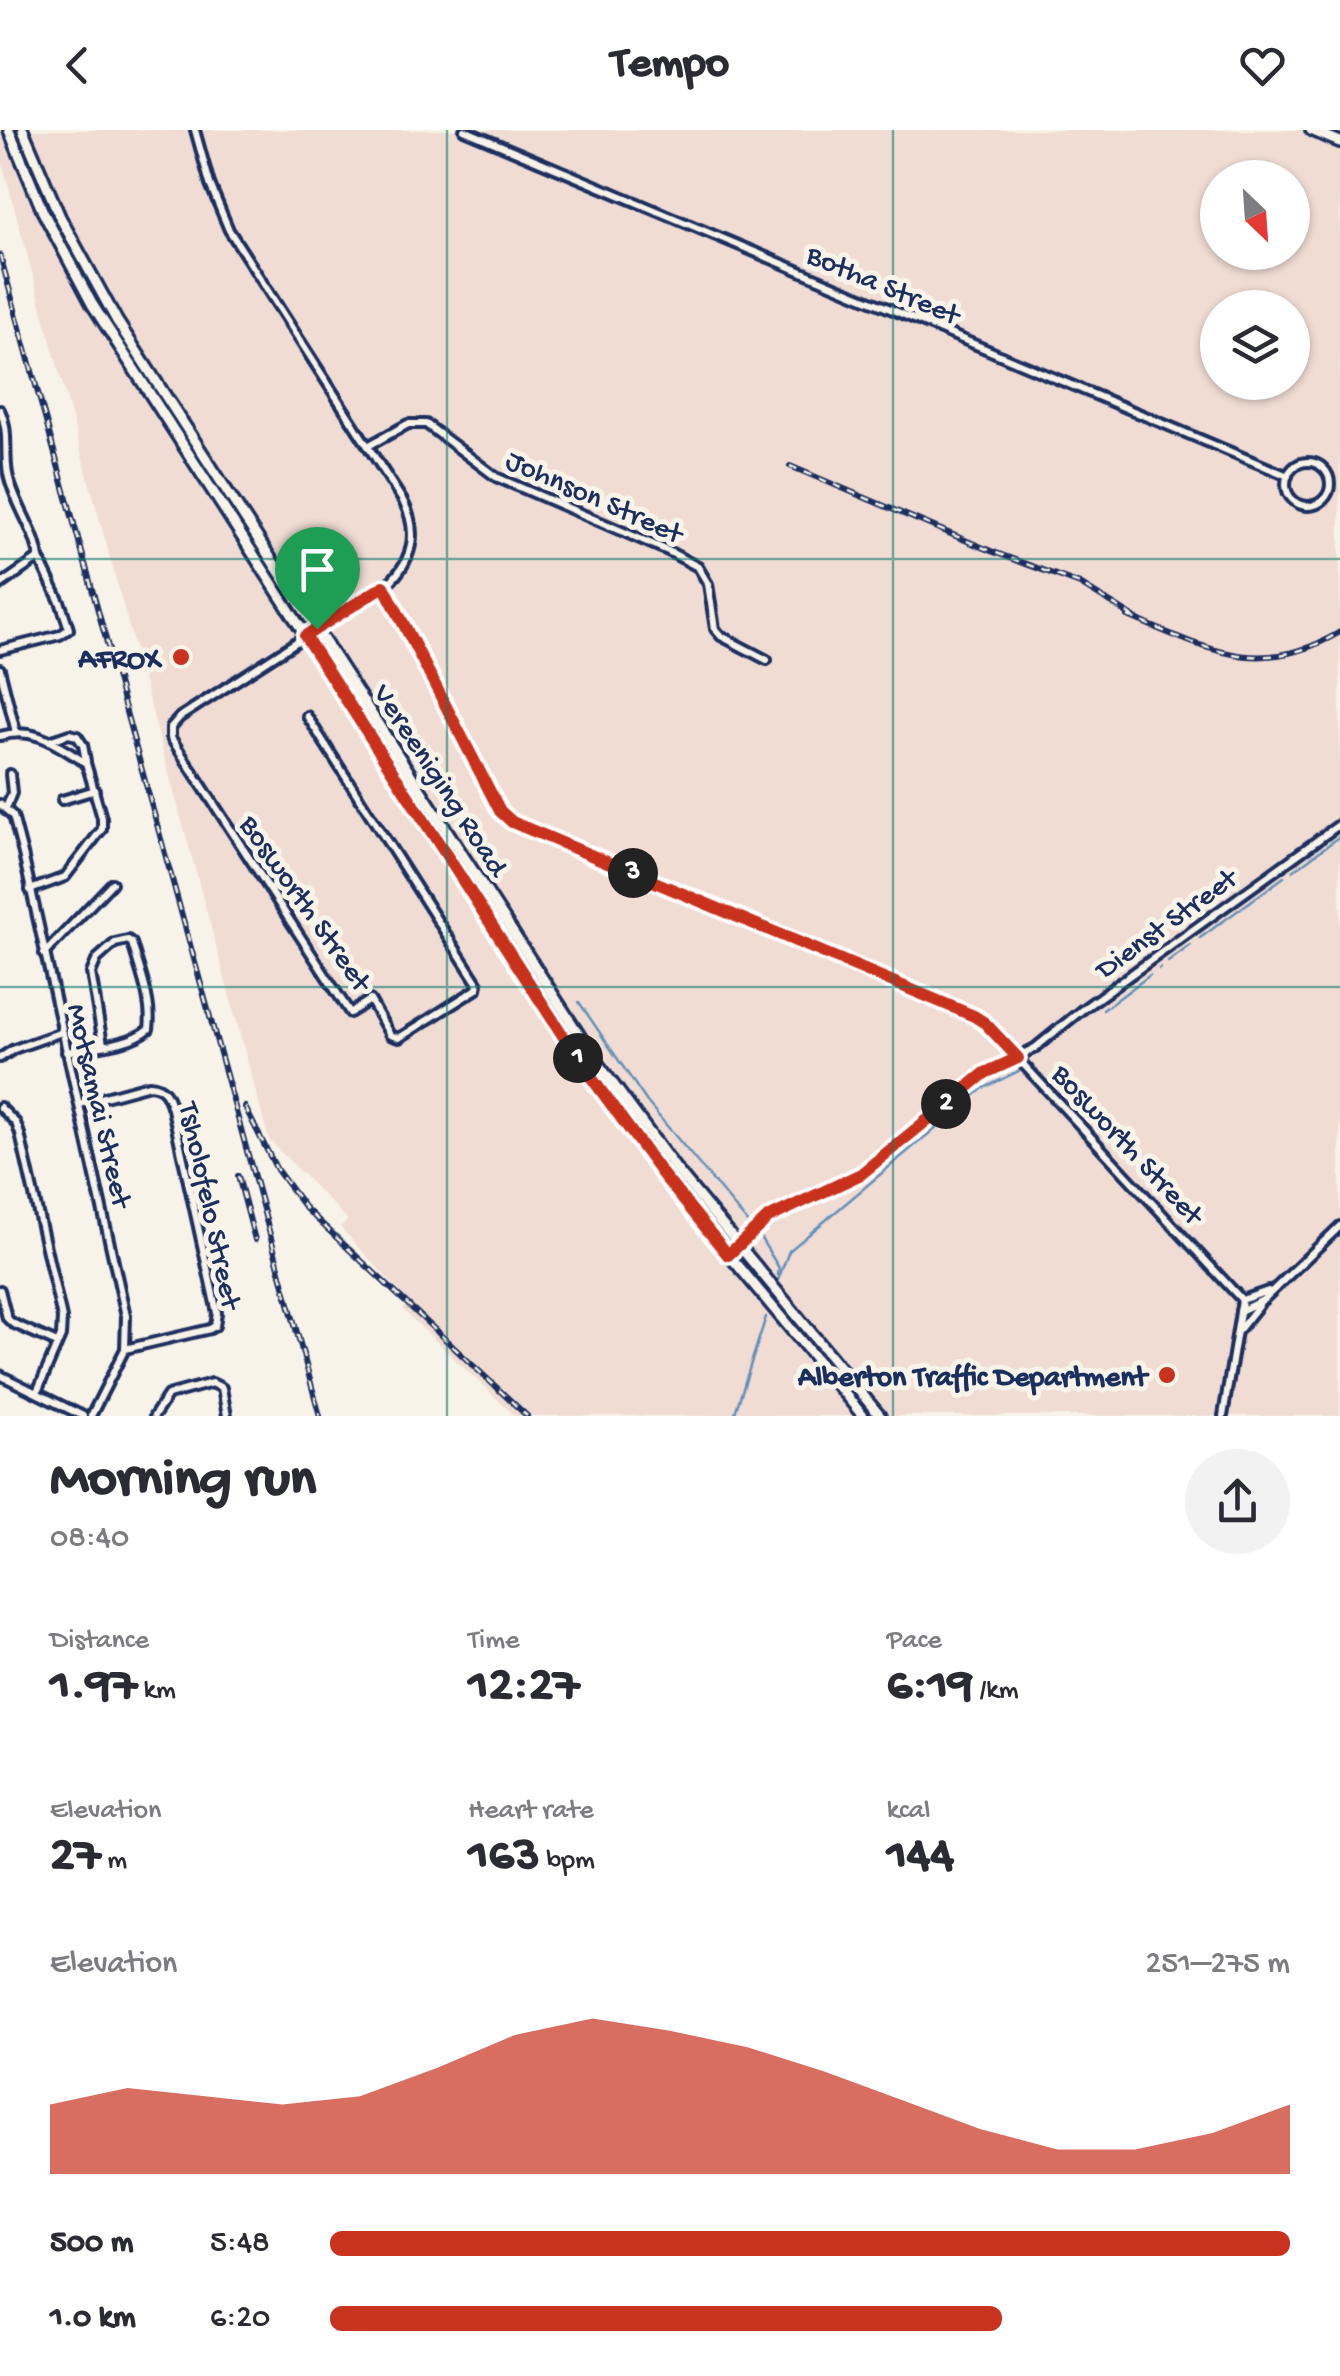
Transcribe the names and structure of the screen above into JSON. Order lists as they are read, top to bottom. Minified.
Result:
{"streets":{"main road":["Vereeniging Road"],"street":["Botha Street","Johnson Street","Bosworth Street","Dienst Street","Motsamai Street","Tsholofelo Street"]},"crossings":[["Johnson Street","Bosworth Street"],["Vereeniging Road","Bosworth Street"],["Vereeniging Road","Dienst Street"],["Bosworth Street","Dienst Street"],["Motsamai Street","Tsholofelo Street"]],"places":["AFROX","Alberton Traffic Department"],"north":"bottom right","page":{"header":"Tempo","pins":["3","1","2"],"heading":["Morning run","08:40"],"stats":[["Distance","1.97 km"],["Time","12:27"],["Pace","6:19 /km"],["Elevation","27 m"],["Heart rate","163 bpm"],["kcal","144"]],"chart":["Elevation","251–275 m"],"list":[{"name":"500 m","note":"5:48"},{"name":"1.0 km","note":"6:20"}]}}
